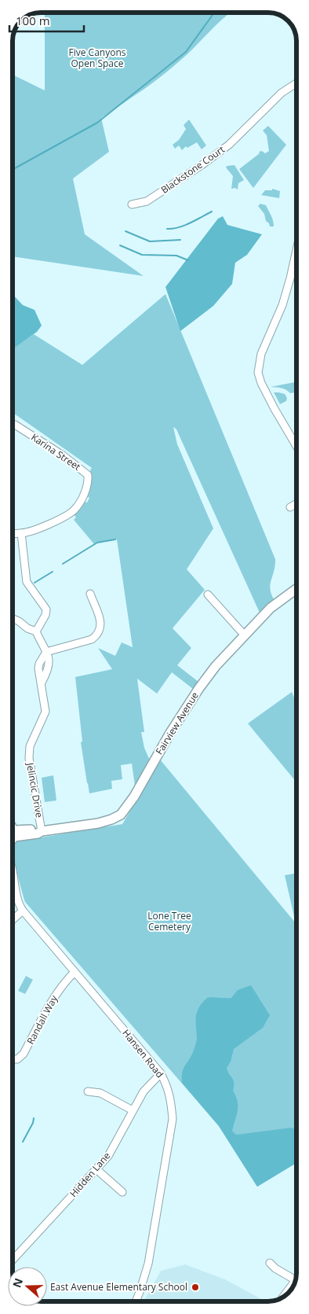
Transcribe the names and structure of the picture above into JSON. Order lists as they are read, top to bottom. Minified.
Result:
{"streets":{"main road":["Fairview Avenue"],"street":["Blackstone Court","Karina Street","Jelincic Drive","Randall Way","Hansen Road","Hidden Lane"]},"crossings":[["Fairview Avenue","Jelincic Drive"],["Randall Way","Hansen Road"],["Hansen Road","Hidden Lane"]],"parks":["Five Canyons Open Space","Lone Tree Cemetery"],"places":["East Avenue Elementary School"],"scale_bar":"100 m","north":"left"}
